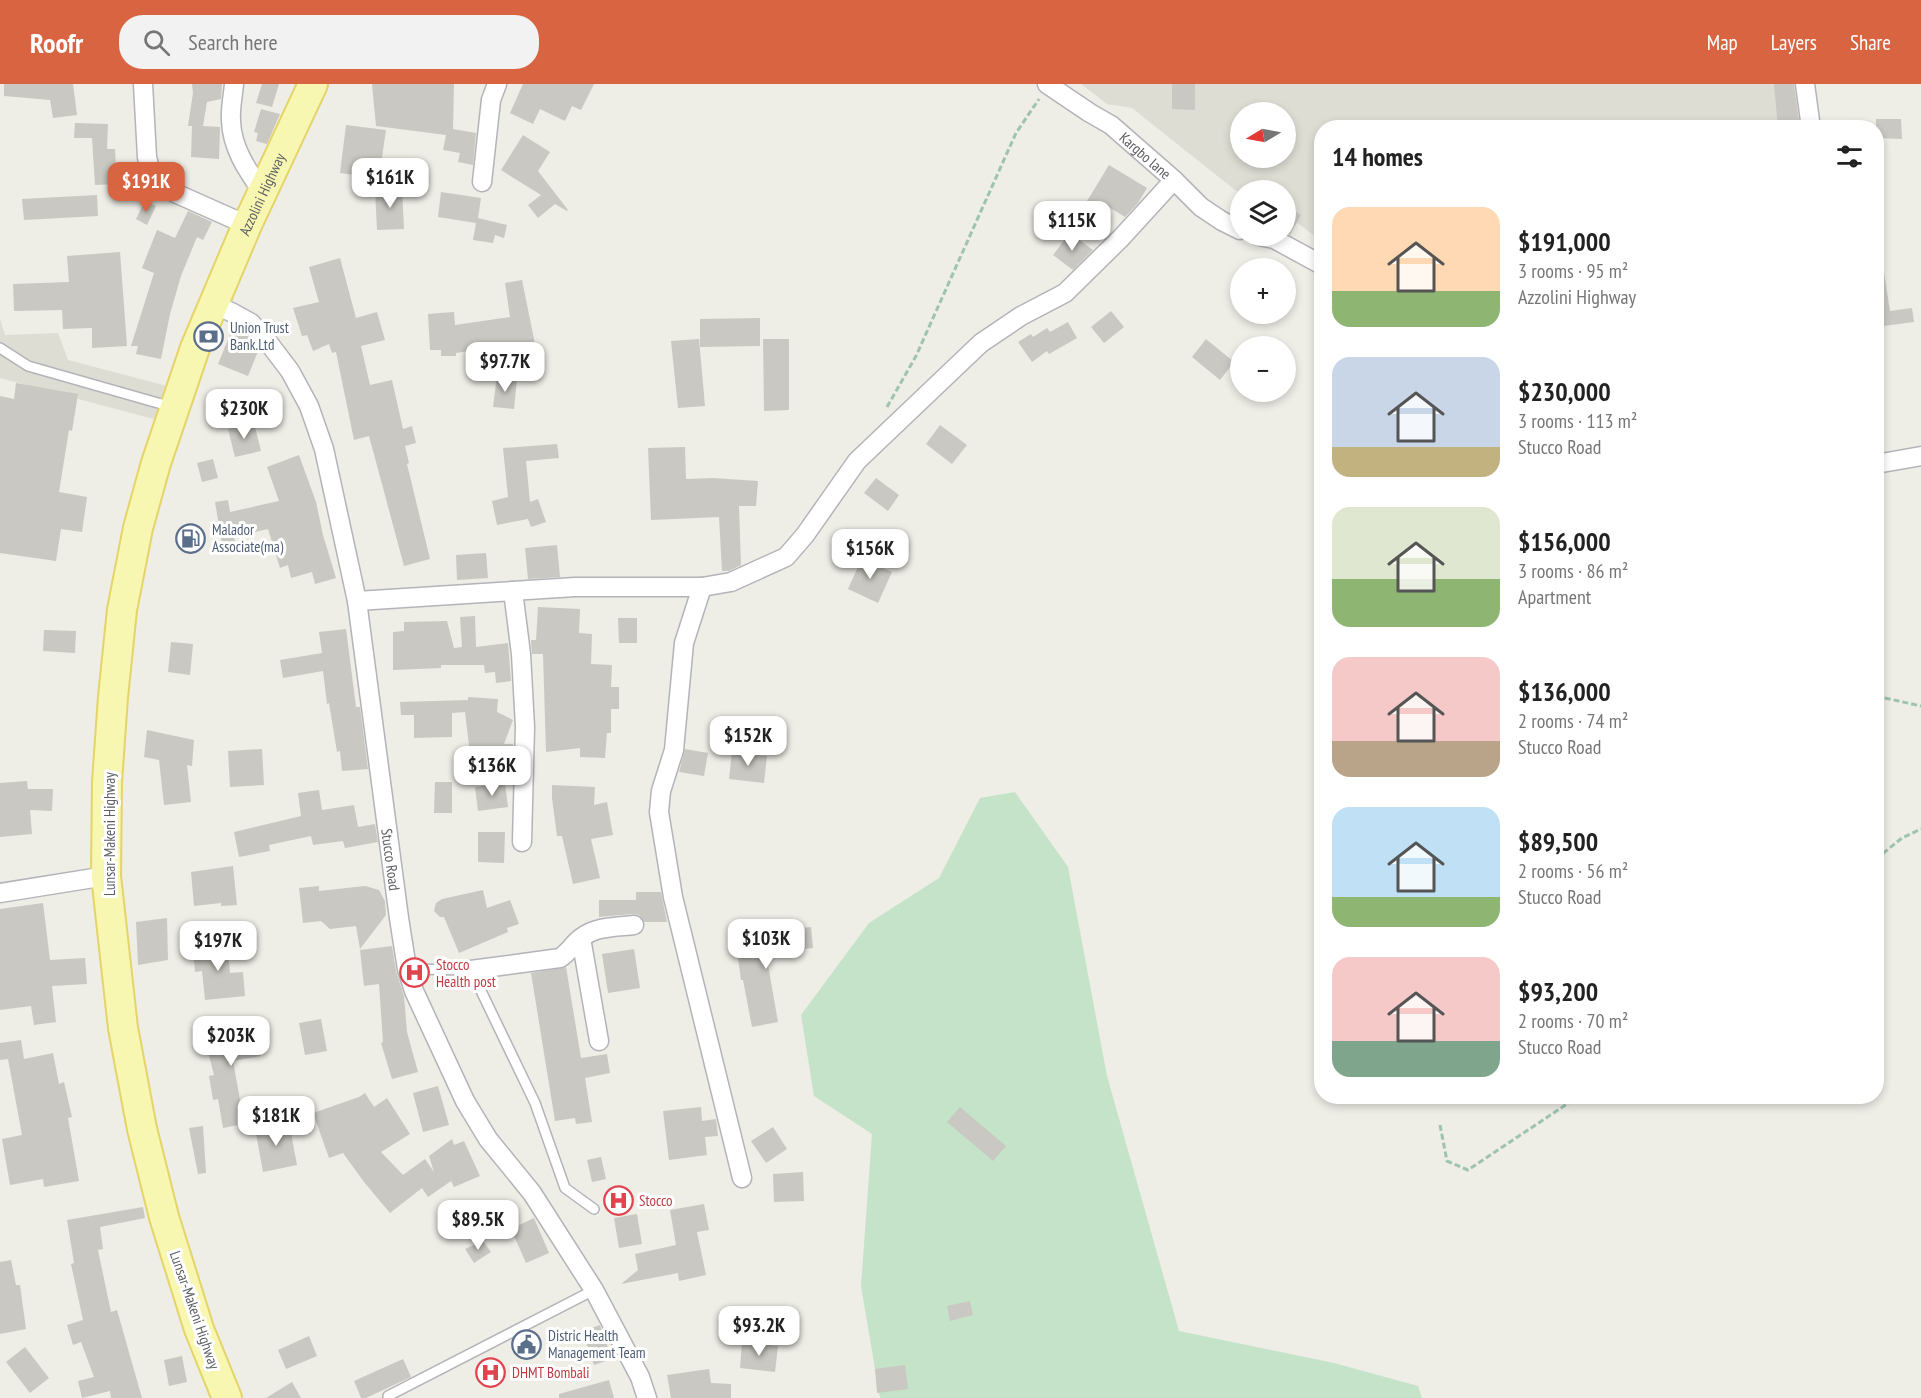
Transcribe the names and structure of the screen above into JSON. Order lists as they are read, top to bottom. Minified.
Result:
{"streets":{"main road":["Azzolini Highway","Lunsar-Makeni Highway"],"street":["Kargbo lane","Stucco Road"]},"crossings":[["Azzolini Highway","Lunsar-Makeni Highway"],["Azzolini Highway","Stucco Road"],["Lunsar-Makeni Highway","Stucco Road"]],"places":{"bank":["Union Trust Bank.Ltd"],"fuel station":["Malador Associate(ma)"],"hospital":["Stocco Health post","Stocco","DHMT Bombali"],"public building":["Distric Health Management Team"]},"north":"left","page":{"header":"Roofr","search":"Search here","nav":["Map","Layers","Share"],"map_buttons":["+","−"],"heading":"14 homes","price":["$161K","$191K","$115K","$97.7K","$230K","$156K","$152K","$136K","$103K","$197K","$203K","$181K","$89.5K","$93.2K"],"list":[{"name":"$191,000","note":"3 rooms · 95 m² · Azzolini Highway"},{"name":"$230,000","note":"3 rooms · 113 m² · Stucco Road"},{"name":"$156,000","note":"3 rooms · 86 m² · Apartment"},{"name":"$136,000","note":"2 rooms · 74 m² · Stucco Road"},{"name":"$89,500","note":"2 rooms · 56 m² · Stucco Road"},{"name":"$93,200","note":"2 rooms · 70 m² · Stucco Road"}]}}
